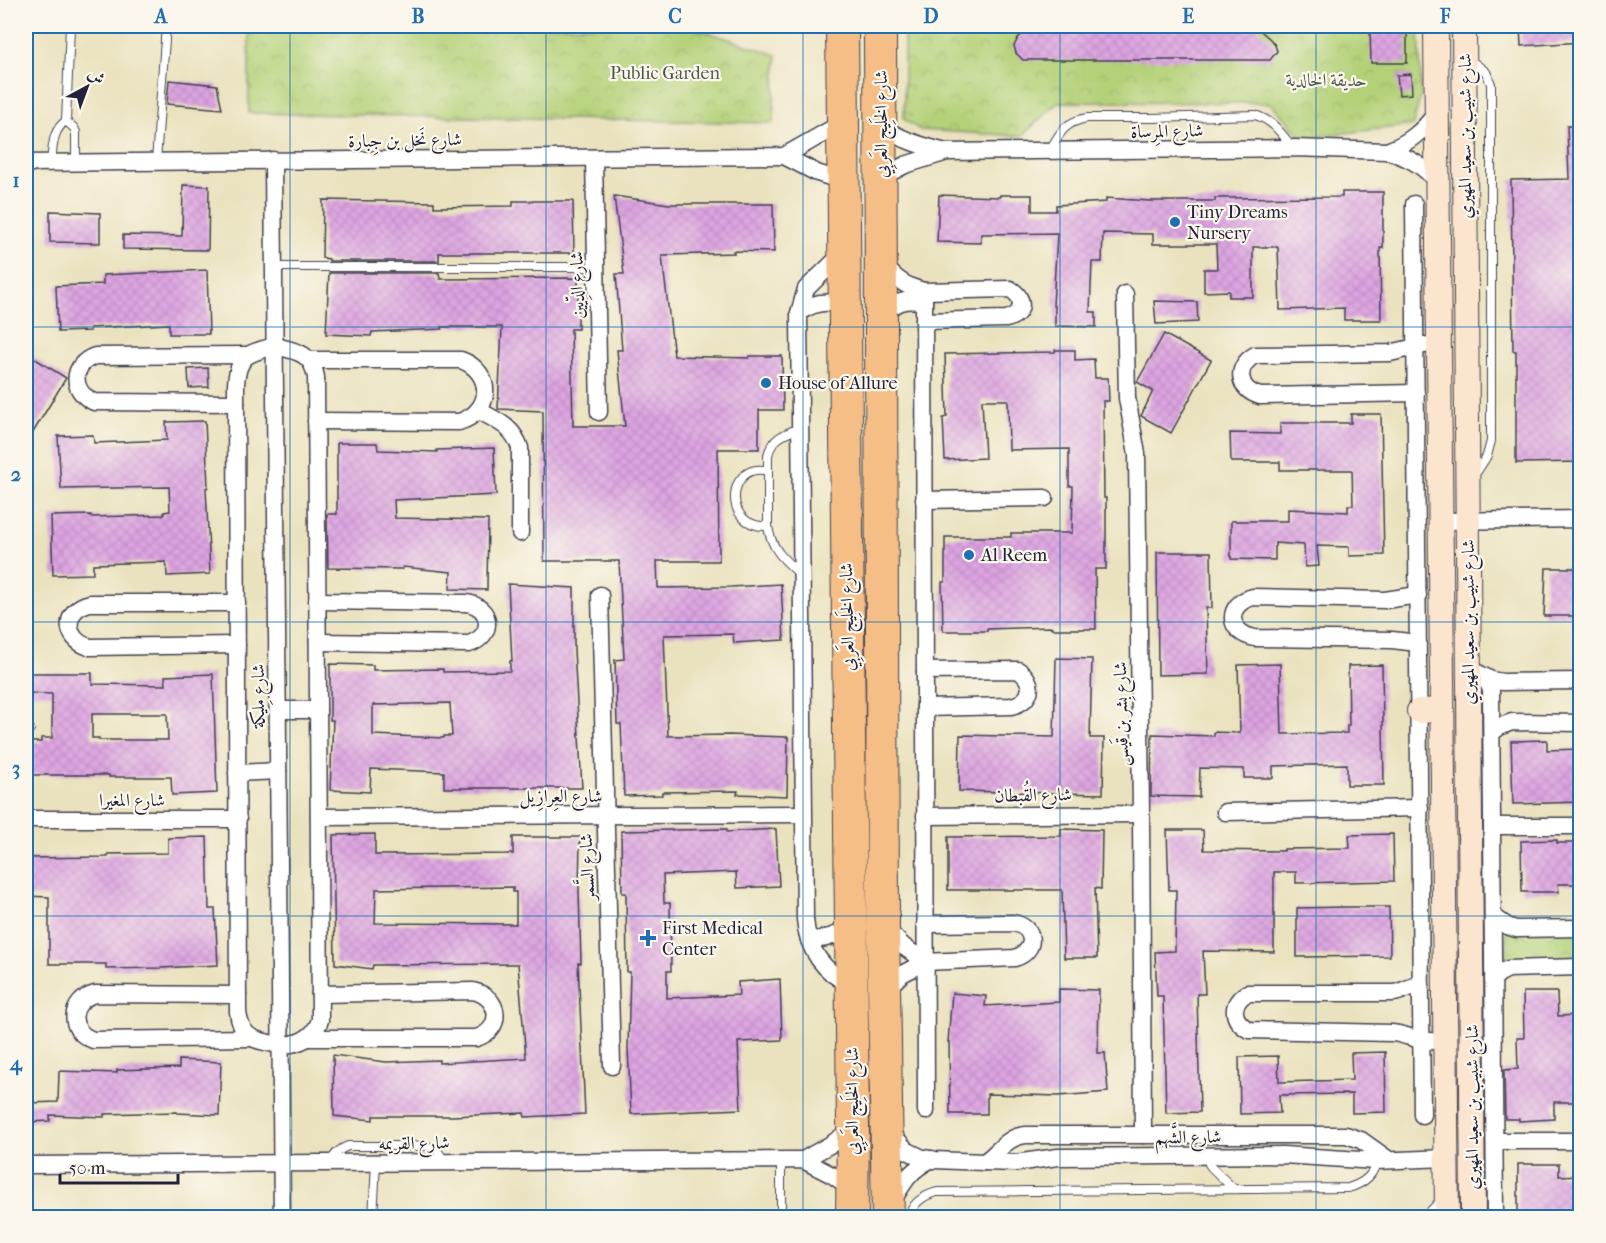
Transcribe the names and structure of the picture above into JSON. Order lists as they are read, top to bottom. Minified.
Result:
{"streets":{"highway":["شارع الخَلِيج العَربِي"],"street":["شارع المِرساة","شارع شبيب بن سعيد المهيري","شارع نَخل بن جِبارة","شارع الدِّيين","شارع مِليكة","شارع بِشر بن قَيس","شارع القُبطان","شارع العِرازِيل","شارع المغيرا","شارع السَّمر","شارع الشَّهم","شارع القريمه"]},"crossings":[["شارع الخَلِيج العَربِي","شارع المِرساة"],["شارع الخَلِيج العَربِي","شارع نَخل بن جِبارة"],["شارع الخَلِيج العَربِي","شارع الشَّهم"],["شارع الخَلِيج العَربِي","شارع القريمه"],["شارع المِرساة","شارع شبيب بن سعيد المهيري"],["شارع شبيب بن سعيد المهيري","شارع الشَّهم"],["شارع نَخل بن جِبارة","شارع الدِّيين"],["شارع نَخل بن جِبارة","شارع مِليكة"],["شارع مِليكة","شارع المغيرا"],["شارع مِليكة","شارع القريمه"],["شارع بِشر بن قَيس","شارع القُبطان"],["شارع العِرازِيل","شارع السَّمر"]],"parks":["Public Garden","حديقة الخالدية"],"places":{"other":["Tiny Dreams Nursery","House of Allure","Al Reem"],"health":["First Medical Center"]},"scale_bar":"50 m","north":"top right","grid":{"columns":["A","B","C","D","E","F"],"rows":["1","2","3","4"]}}
